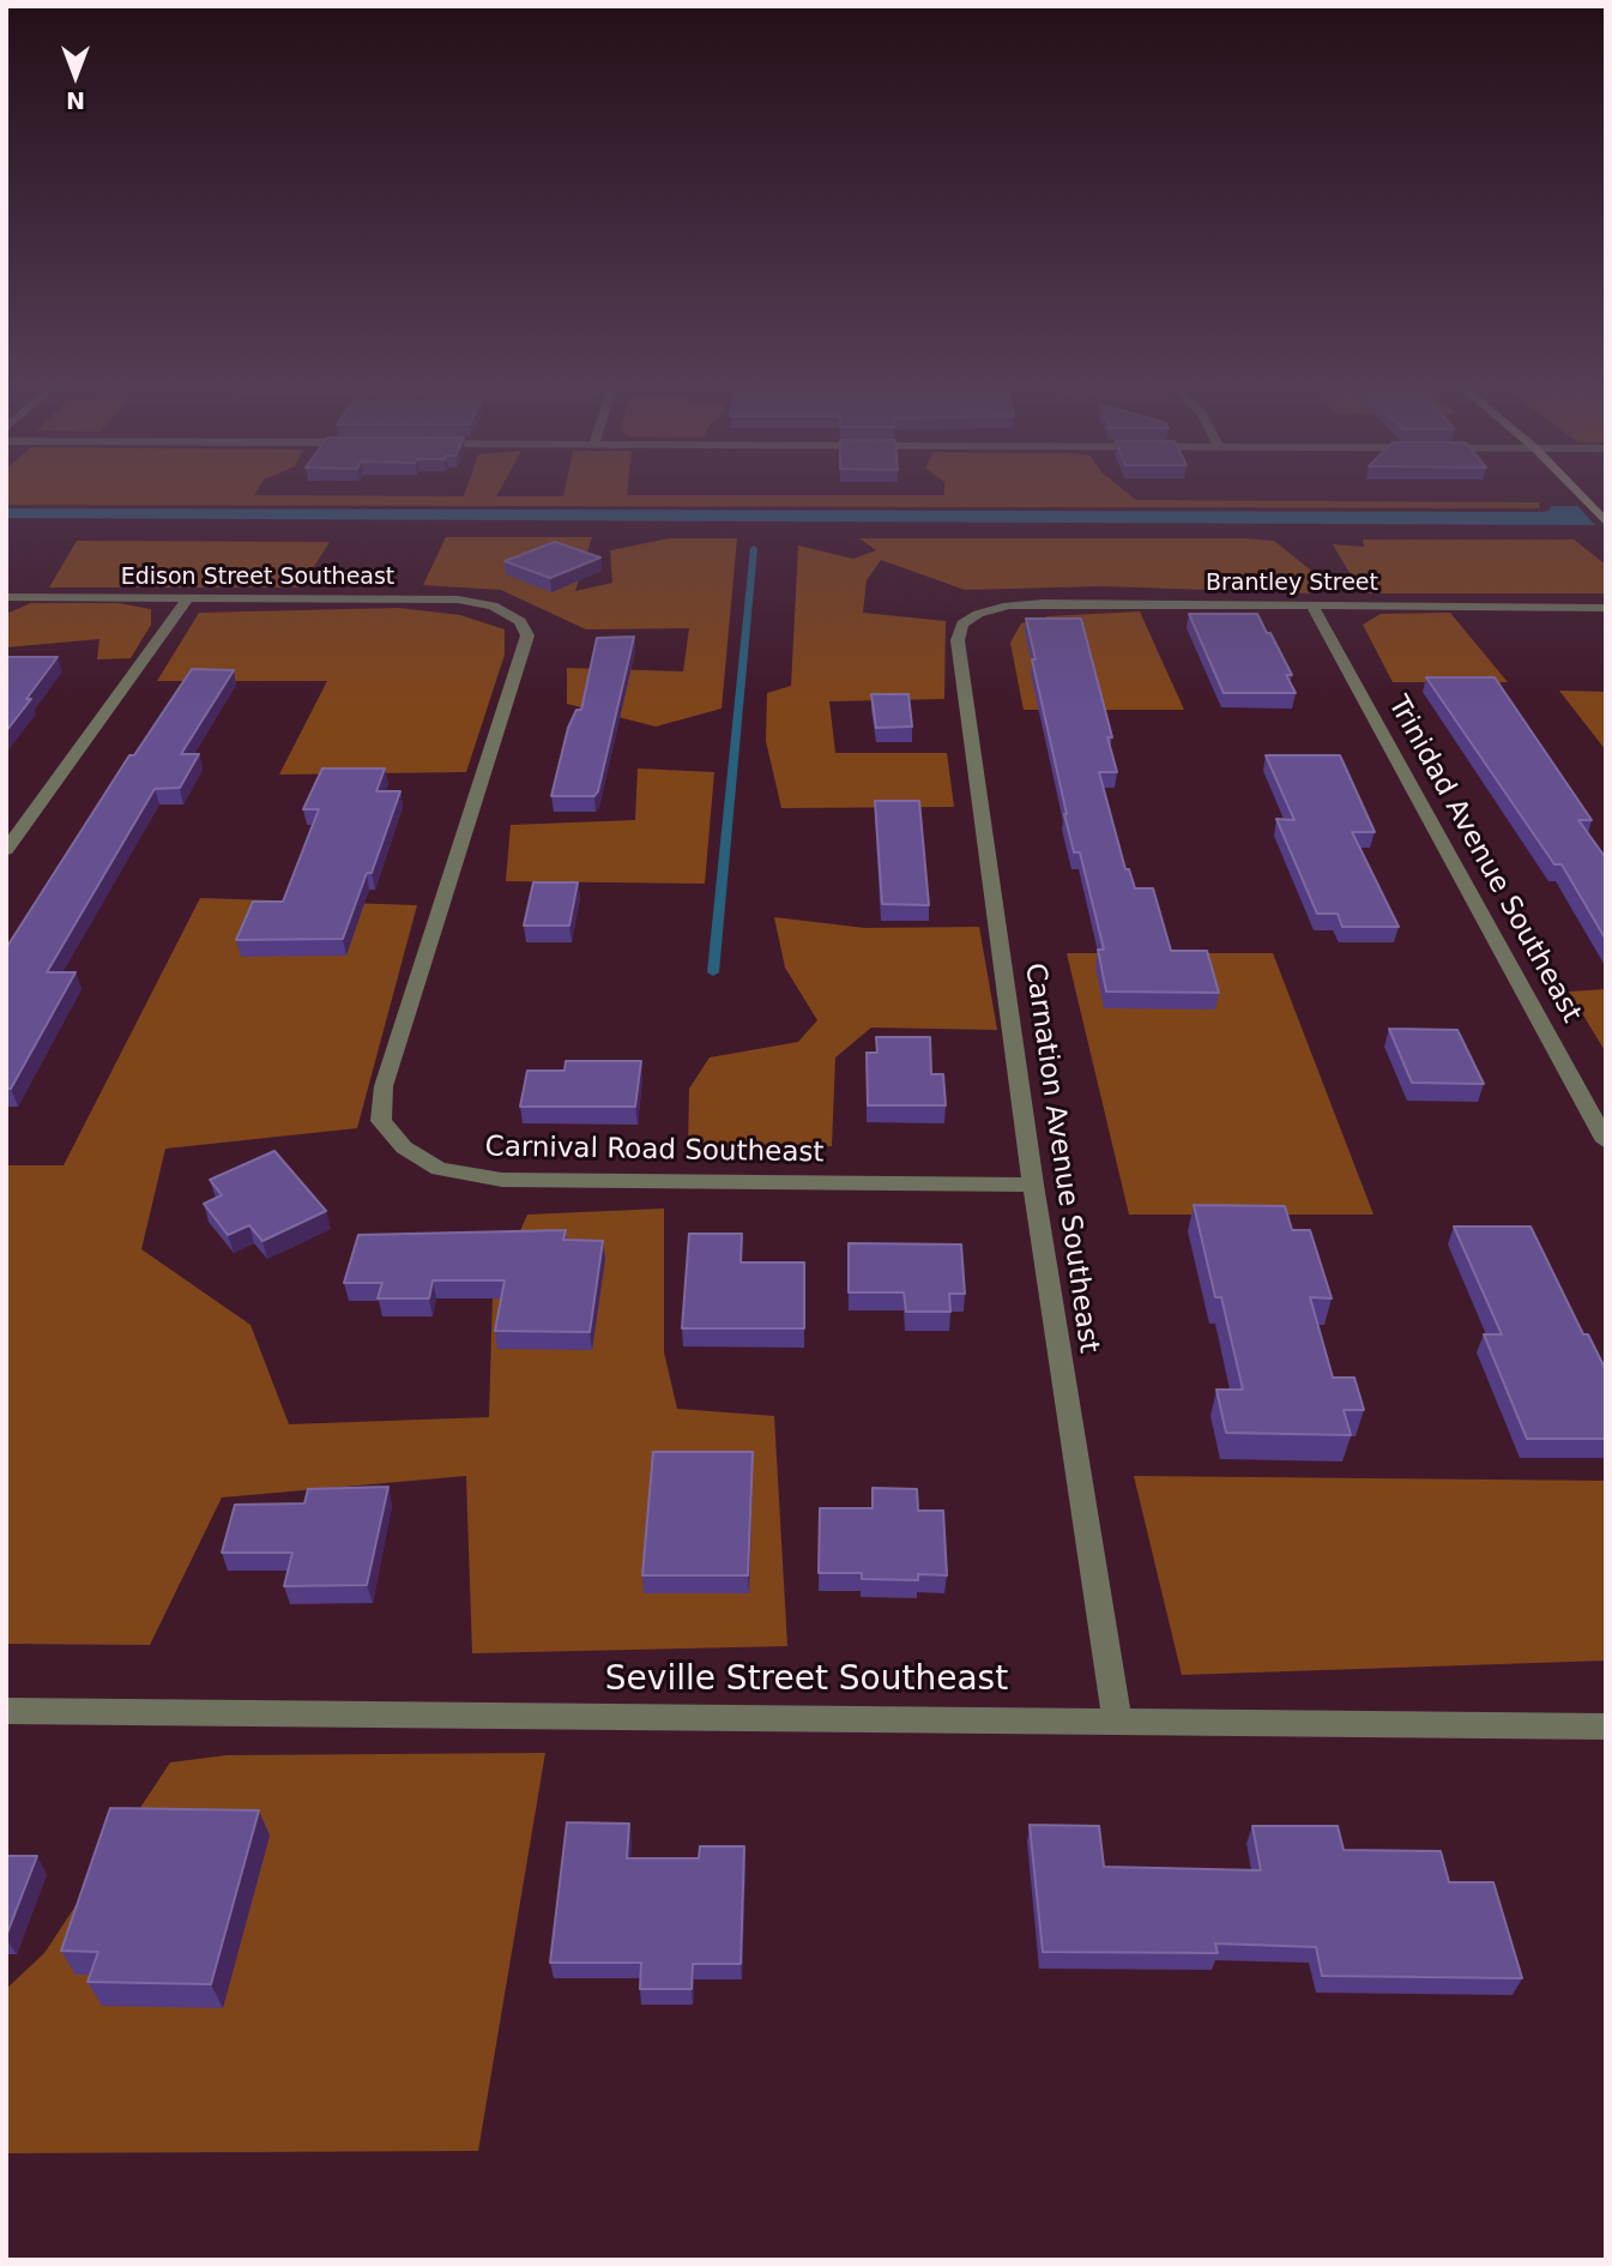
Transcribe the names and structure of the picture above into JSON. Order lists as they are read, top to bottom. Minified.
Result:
{"streets":{"street":["Edison Street Southeast","Brantley Street","Trinidad Avenue Southeast","Carnival Road Southeast","Carnation Avenue Southeast","Seville Street Southeast"]},"crossings":[["Edison Street Southeast","Carnival Road Southeast"],["Brantley Street","Trinidad Avenue Southeast"],["Brantley Street","Carnation Avenue Southeast"],["Carnival Road Southeast","Carnation Avenue Southeast"],["Carnation Avenue Southeast","Seville Street Southeast"]],"north":"bottom"}
